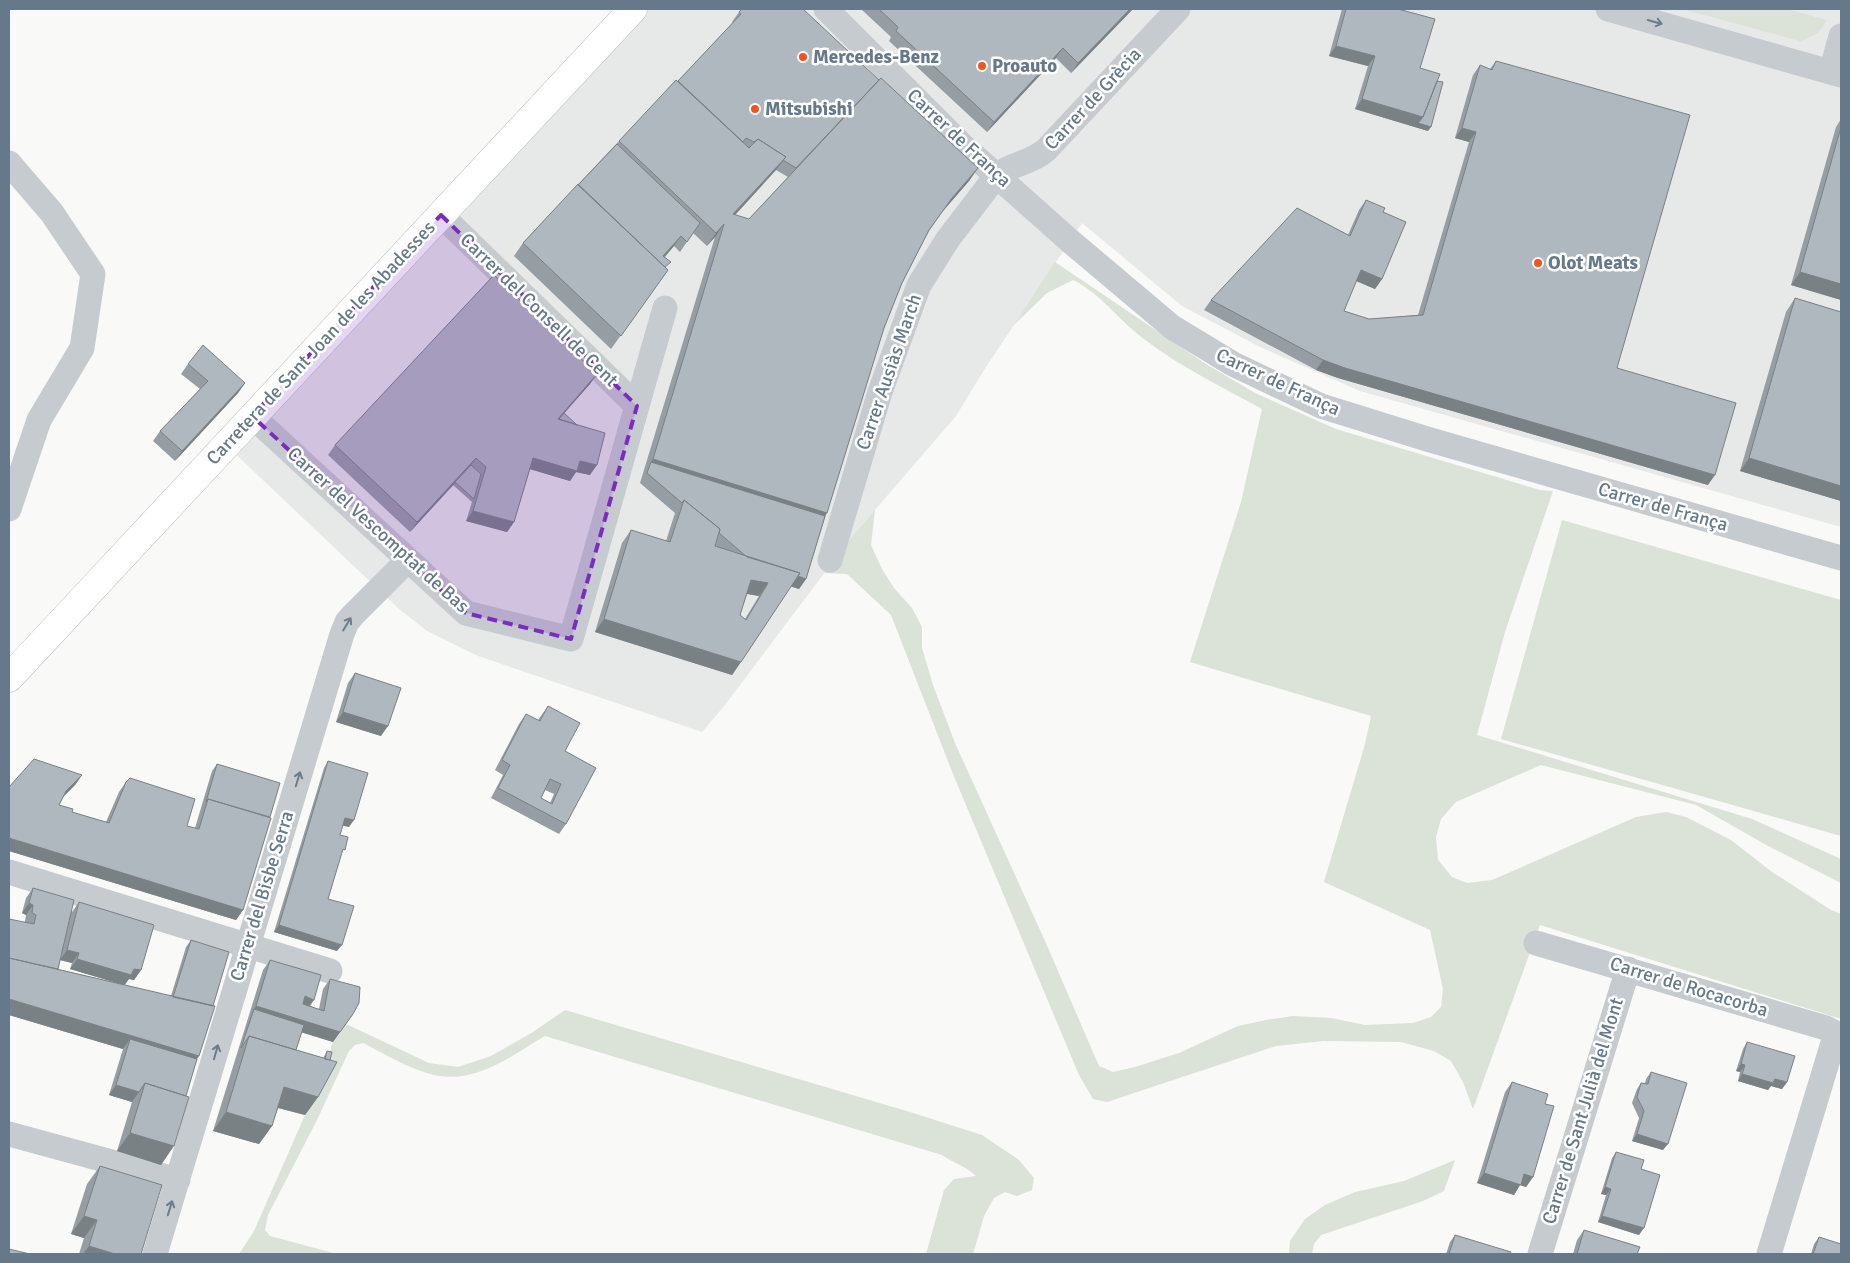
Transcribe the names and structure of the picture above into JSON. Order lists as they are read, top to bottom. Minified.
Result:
{"streets":{"main road":["Carretera de Sant Joan de les Abadesses"],"street":["Carrer de Grècia","Carrer de França","Carrer del Consell de Cent","Carrer Ausiàs March","Carrer del Vescomptat de Bas","Carrer del Bisbe Serra","Carrer de Rocacorba","Carrer de Sant Julià del Mont"]},"crossings":[["Carrer de Grècia","Carrer de França"],["Carrer de Grècia","Carrer Ausiàs March"],["Carrer de França","Carrer Ausiàs March"],["Carrer del Consell de Cent","Carretera de Sant Joan de les Abadesses"],["Carrer del Consell de Cent","Carrer del Vescomptat de Bas"],["Carretera de Sant Joan de les Abadesses","Carrer del Vescomptat de Bas"],["Carrer del Vescomptat de Bas","Carrer del Bisbe Serra"],["Carrer de Rocacorba","Carrer de Sant Julià del Mont"]],"one_way":["Carrer del Bisbe Serra"],"places":["Mercedes-Benz","Proauto","Mitsubishi","Olot Meats"]}
